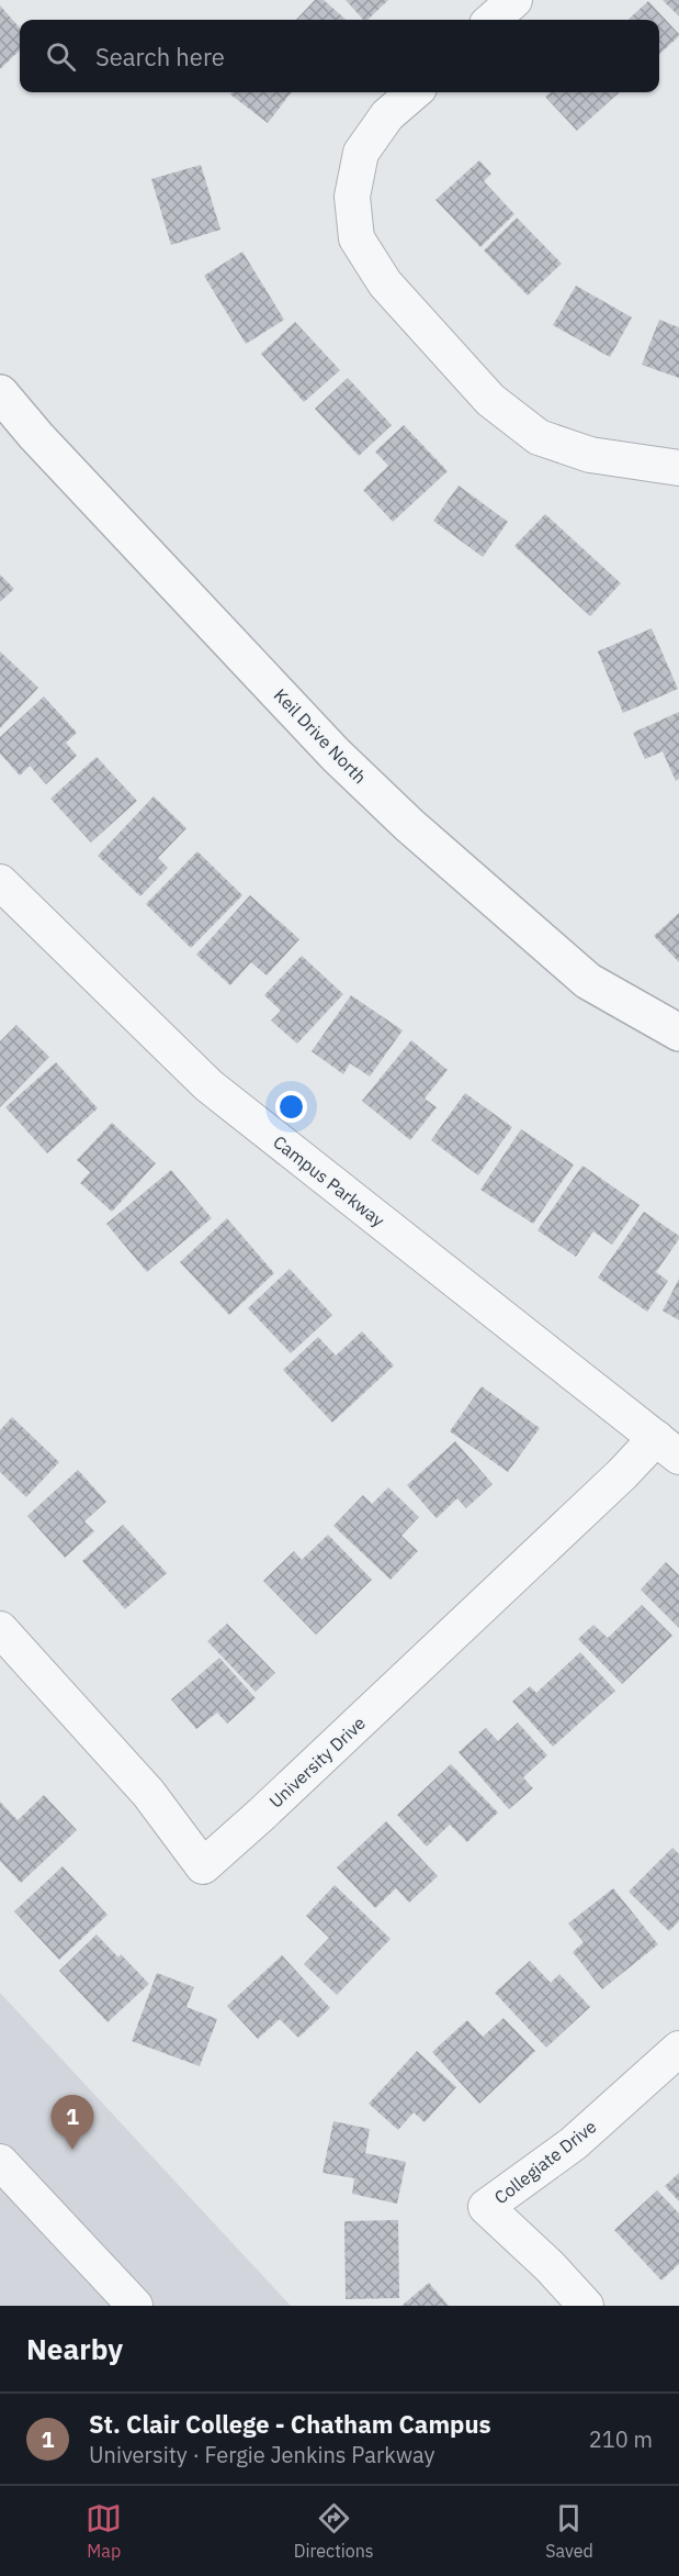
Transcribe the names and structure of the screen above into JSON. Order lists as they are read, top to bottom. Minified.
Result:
{"streets":{"street":["Keil Drive North","Campus Parkway","University Drive","Collegiate Drive"]},"crossings":[["Campus Parkway","University Drive"]],"page":{"search":"Search here","pins":"1","heading":"Nearby","list":[{"mark":"1","name":"St. Clair College - Chatham Campus","note":"University · Fergie Jenkins Parkway","value":"210 m"}],"nav":["Map","Directions","Saved"]}}
